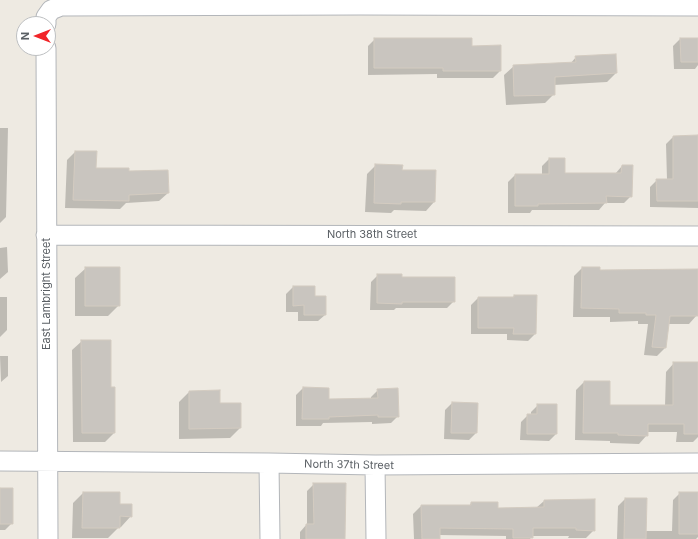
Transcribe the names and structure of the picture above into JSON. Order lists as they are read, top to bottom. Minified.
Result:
{"streets":{"street":["North 38th Street","East Lambright Street","North 37th Street"]},"crossings":[["North 38th Street","East Lambright Street"],["East Lambright Street","North 37th Street"]],"north":"left"}
